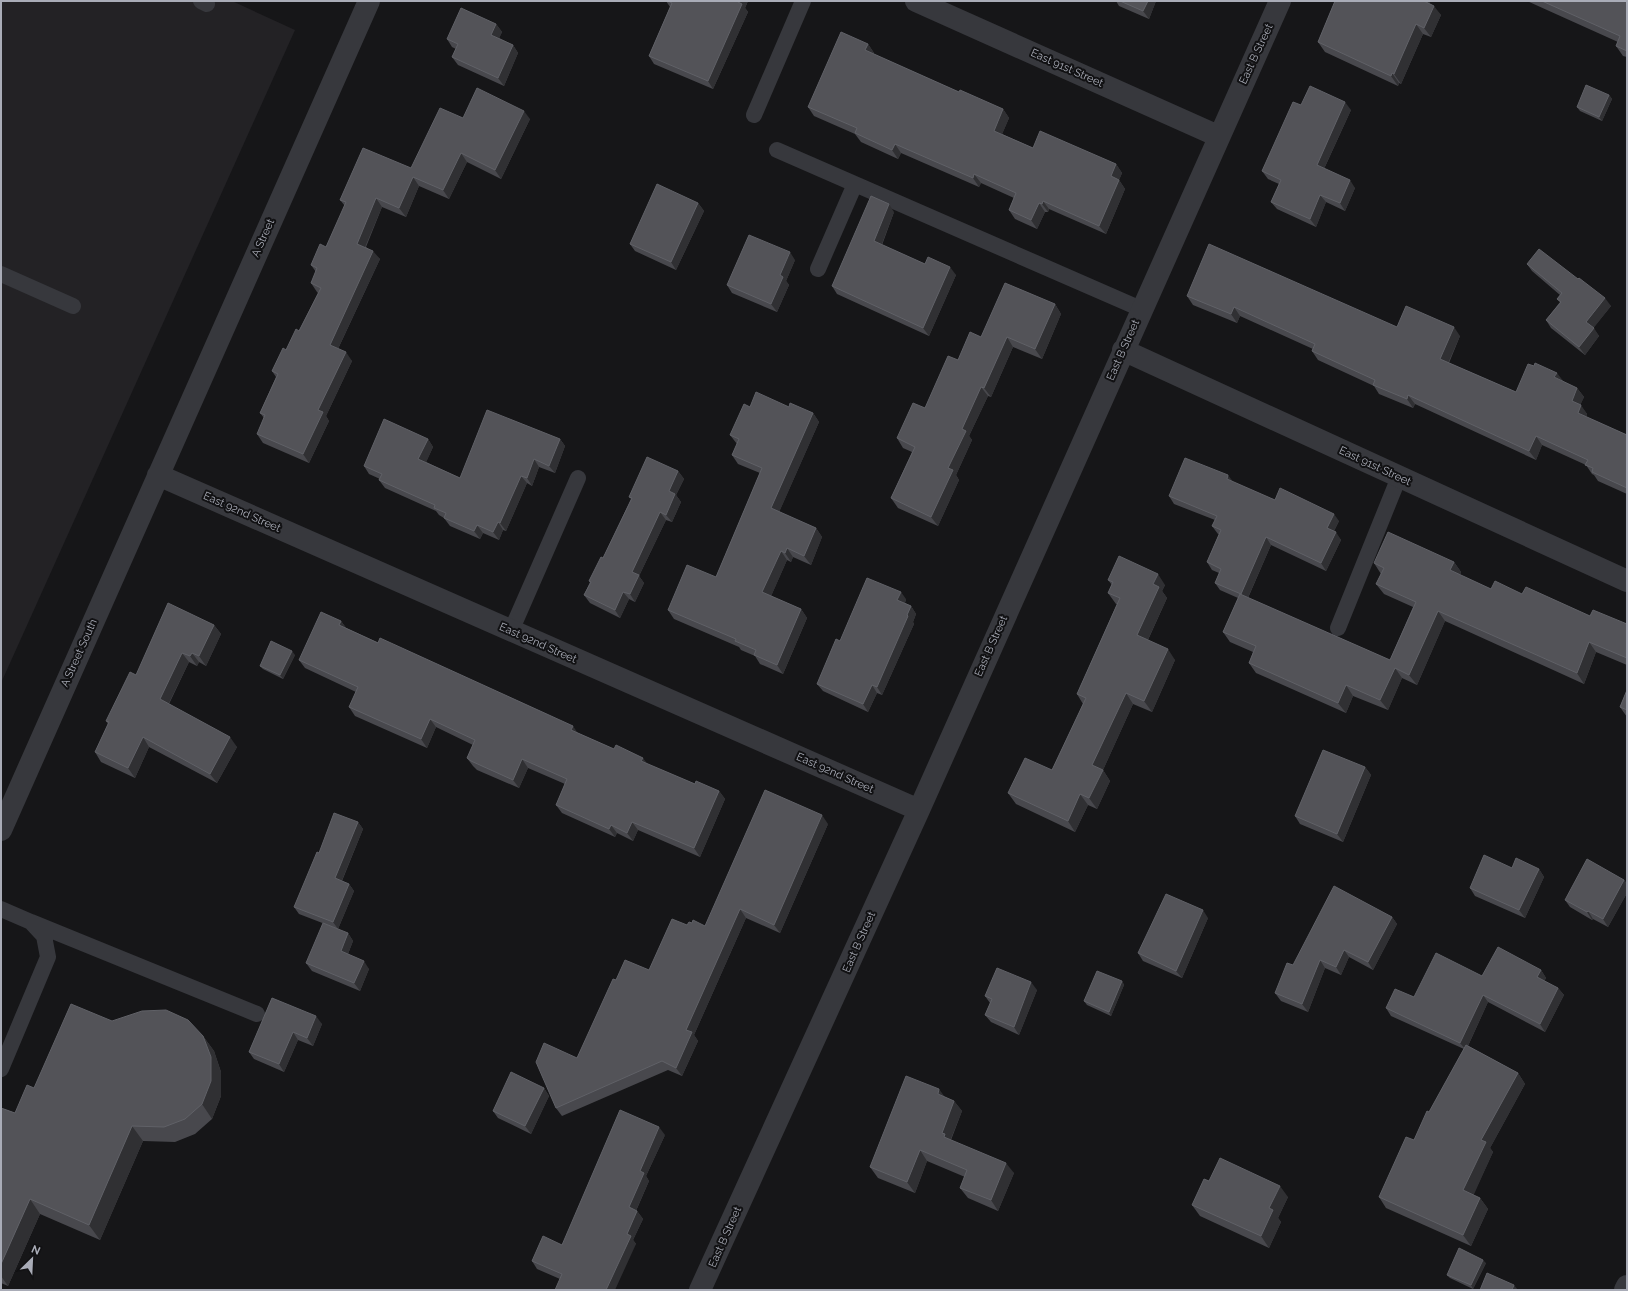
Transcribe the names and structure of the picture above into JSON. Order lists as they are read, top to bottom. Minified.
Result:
{"streets":{"street":["East B Street","East 91st Street","A Street","East 92nd Street","A Street South"]},"crossings":[["East B Street","East 91st Street"],["East B Street","East 92nd Street"],["A Street","East 92nd Street"],["A Street","A Street South"],["East 92nd Street","A Street South"]],"north":"top right"}
